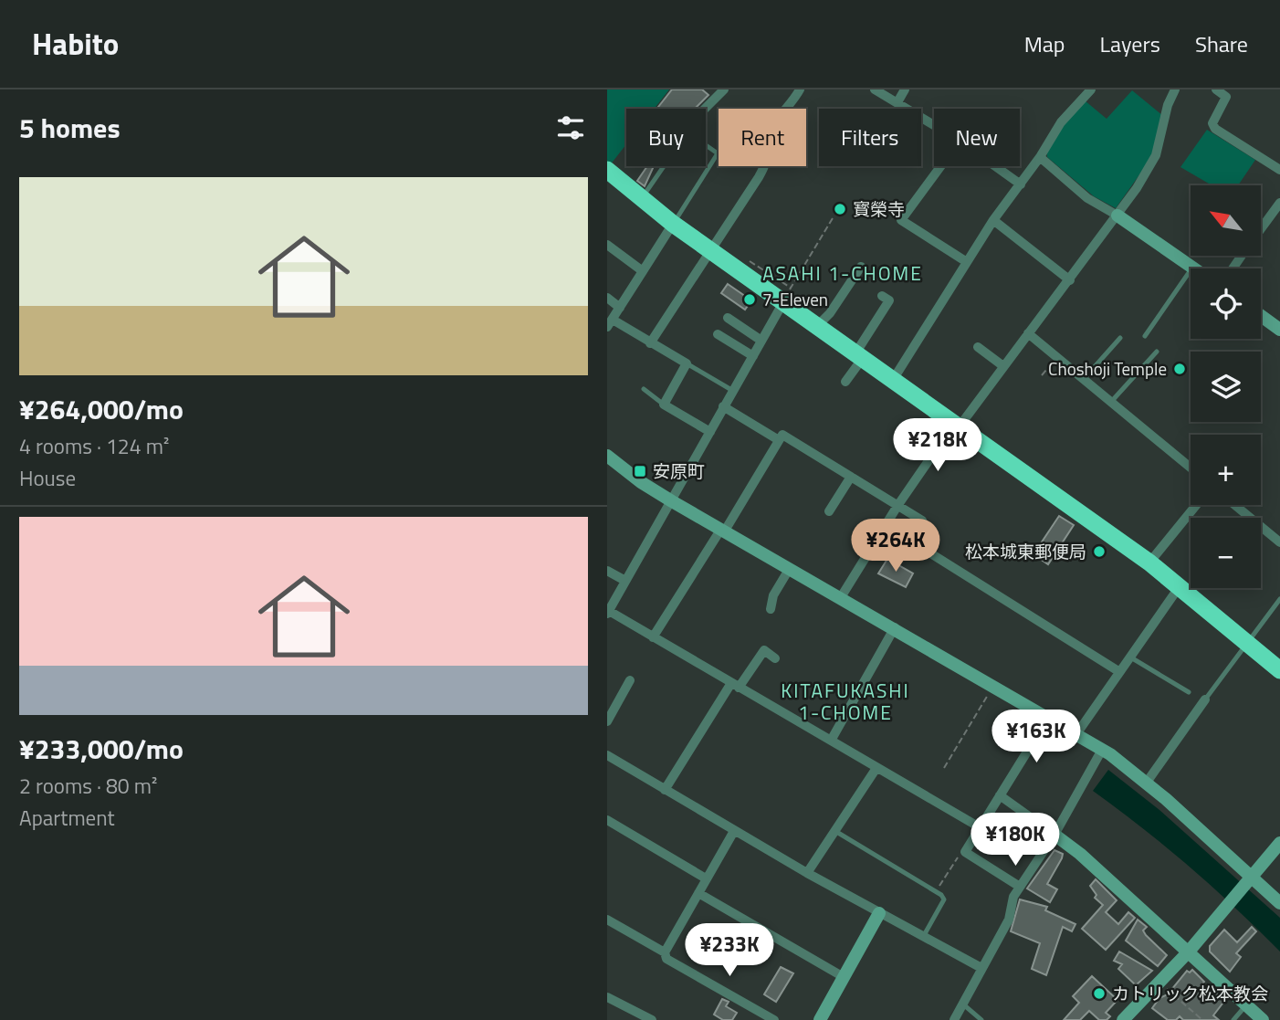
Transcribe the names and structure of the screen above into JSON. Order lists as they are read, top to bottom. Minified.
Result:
{"districts":["ASAHI 1-CHOME","KITAFUKASHI 1-CHOME"],"places":{"other":["寳榮寺","7-Eleven","Choshoji Temple","松本城東郵便局","カトリック松本教会"],"transit":["安原町"]},"north":"top left","page":{"header":"Habito","nav":["Map","Layers","Share"],"heading":"5 homes","chip":["Buy","Rent","Filters","New"],"list":[{"name":"¥264,000/mo","note":"4 rooms · 124 m² · House"},{"name":"¥233,000/mo","note":"2 rooms · 80 m² · Apartment"}],"map_buttons":["+","−"],"price":["¥218K","¥264K","¥163K","¥180K","¥233K"]}}
